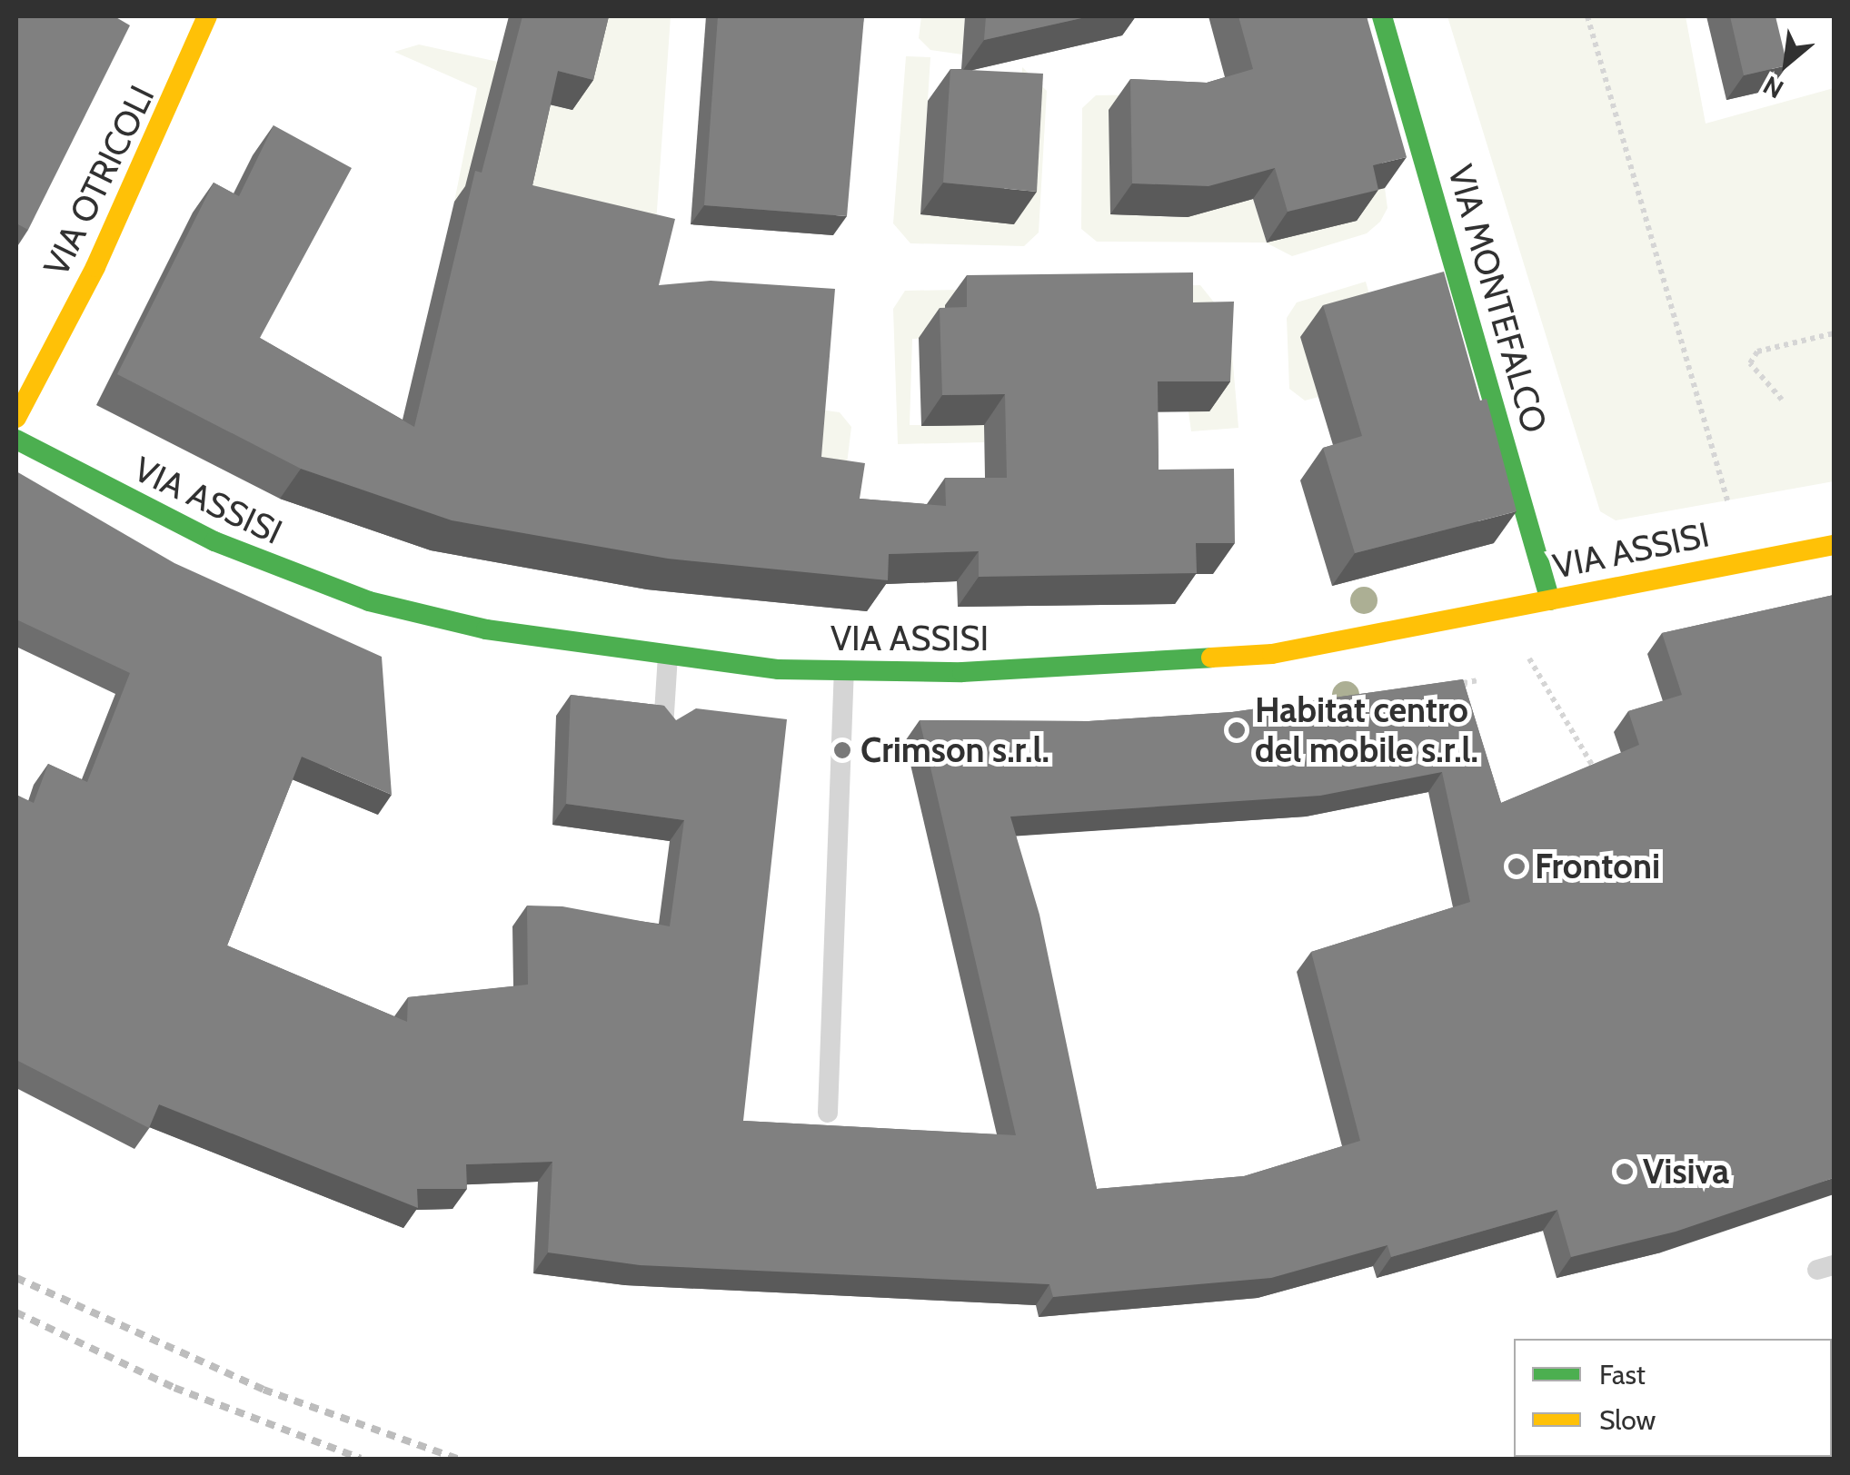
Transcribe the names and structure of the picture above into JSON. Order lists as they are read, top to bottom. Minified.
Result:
{"streets":{"street":["VIA OTRICOLI","VIA MONTEFALCO","VIA ASSISI"]},"crossings":[["VIA MONTEFALCO","VIA ASSISI"]],"places":["Habitat centro del mobile s.r.l.","Crimson s.r.l.","Frontoni","Visiva"],"legend":["Fast","Slow"],"north":"bottom left"}
